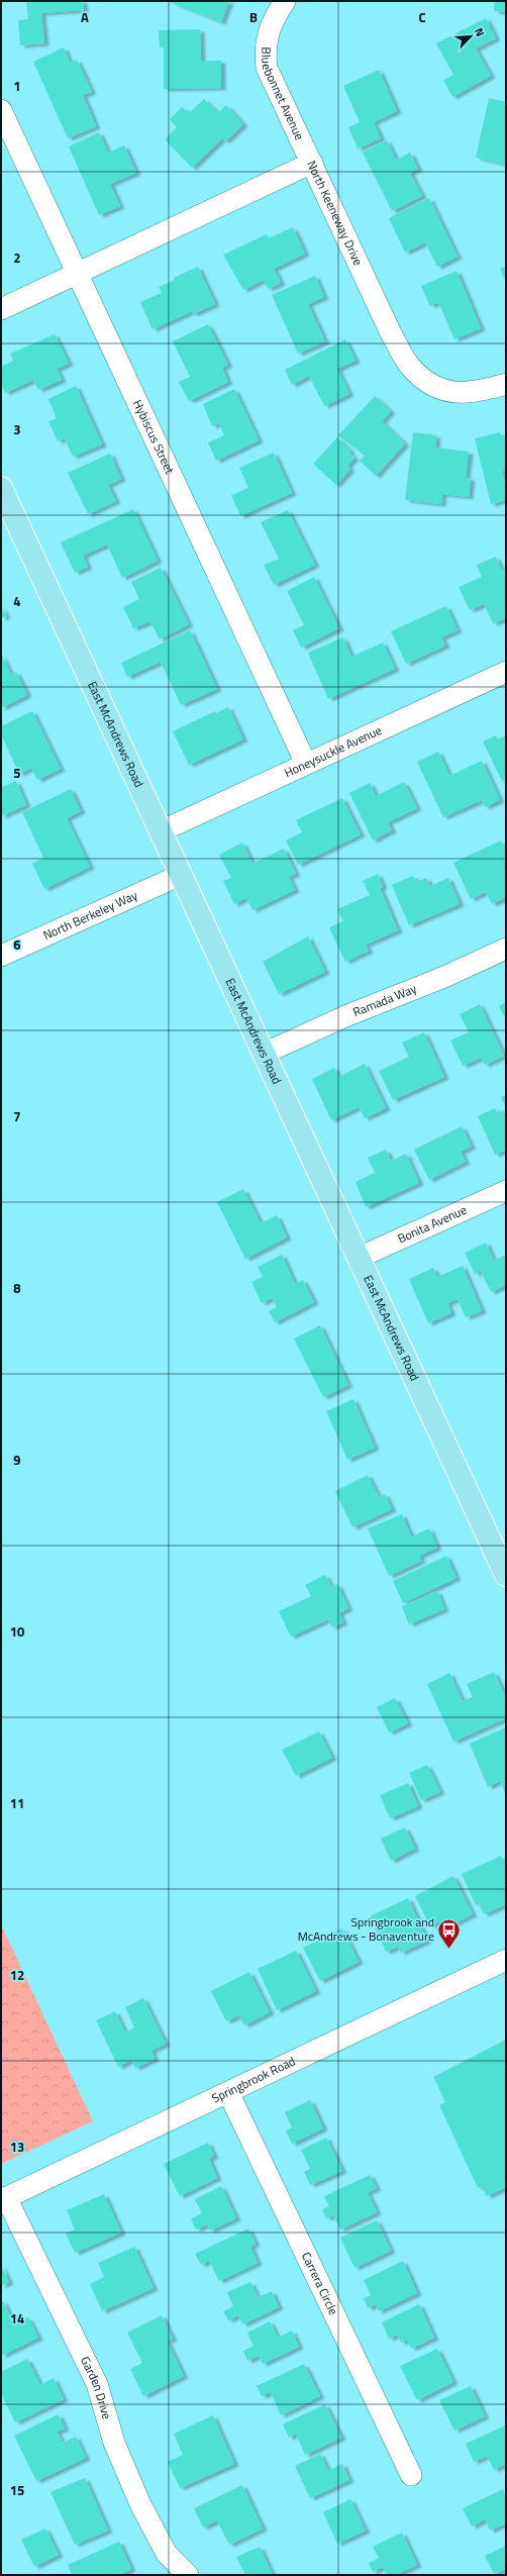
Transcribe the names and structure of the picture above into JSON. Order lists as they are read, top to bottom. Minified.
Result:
{"streets":{"main road":["East McAndrews Road"],"street":["Bluebonnet Avenue","North Keeneway Drive","Hybiscus Street","Honeysuckle Avenue","North Berkeley Way","Ramada Way","Bonita Avenue","Springbrook Road","Carrera Circle","Garden Drive"]},"crossings":[["Bluebonnet Avenue","North Keeneway Drive"],["North Keeneway Drive","Hybiscus Street"],["Hybiscus Street","Honeysuckle Avenue"],["East McAndrews Road","Honeysuckle Avenue"],["East McAndrews Road","North Berkeley Way"],["East McAndrews Road","Ramada Way"],["East McAndrews Road","Bonita Avenue"],["Springbrook Road","Carrera Circle"],["Springbrook Road","Garden Drive"]],"places":{"bus stop":["Springbrook and McAndrews - Bonaventure"]},"north":"top right","grid":{"columns":["A","B","C"],"rows":["1","2","3","4","5","6","7","8","9","10","11","12","13","14","15"]}}
